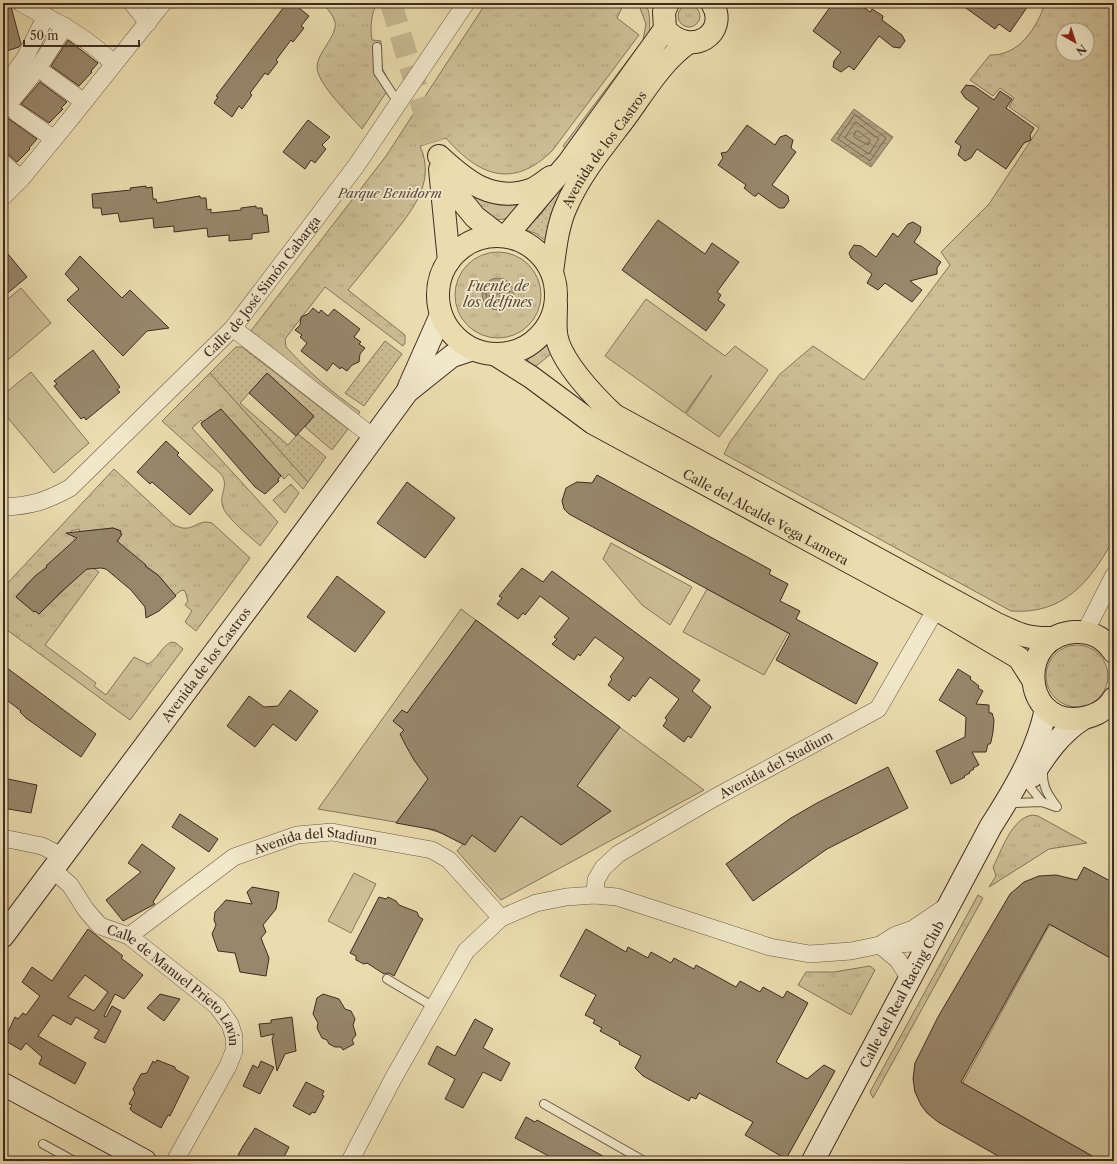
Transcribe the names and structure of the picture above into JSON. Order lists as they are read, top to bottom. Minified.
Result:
{"streets":{"main road":["Avenida de los Castros","Calle del Alcalde Vega Lamera","Calle del Real Racing Club"],"street":["Calle de José Simón Cabarga","Avenida del Stadium","Calle de Manuel Prieto Lavín"]},"crossings":[["Avenida de los Castros","Calle del Alcalde Vega Lamera"],["Avenida de los Castros","Calle de Manuel Prieto Lavín"],["Calle del Alcalde Vega Lamera","Avenida del Stadium"],["Calle del Alcalde Vega Lamera","Calle del Real Racing Club"],["Avenida del Stadium","Calle de Manuel Prieto Lavín"]],"water":["Fuente de los delfines"],"parks":["Parque Benidorm"],"scale_bar":"50 m","north":"bottom right"}
